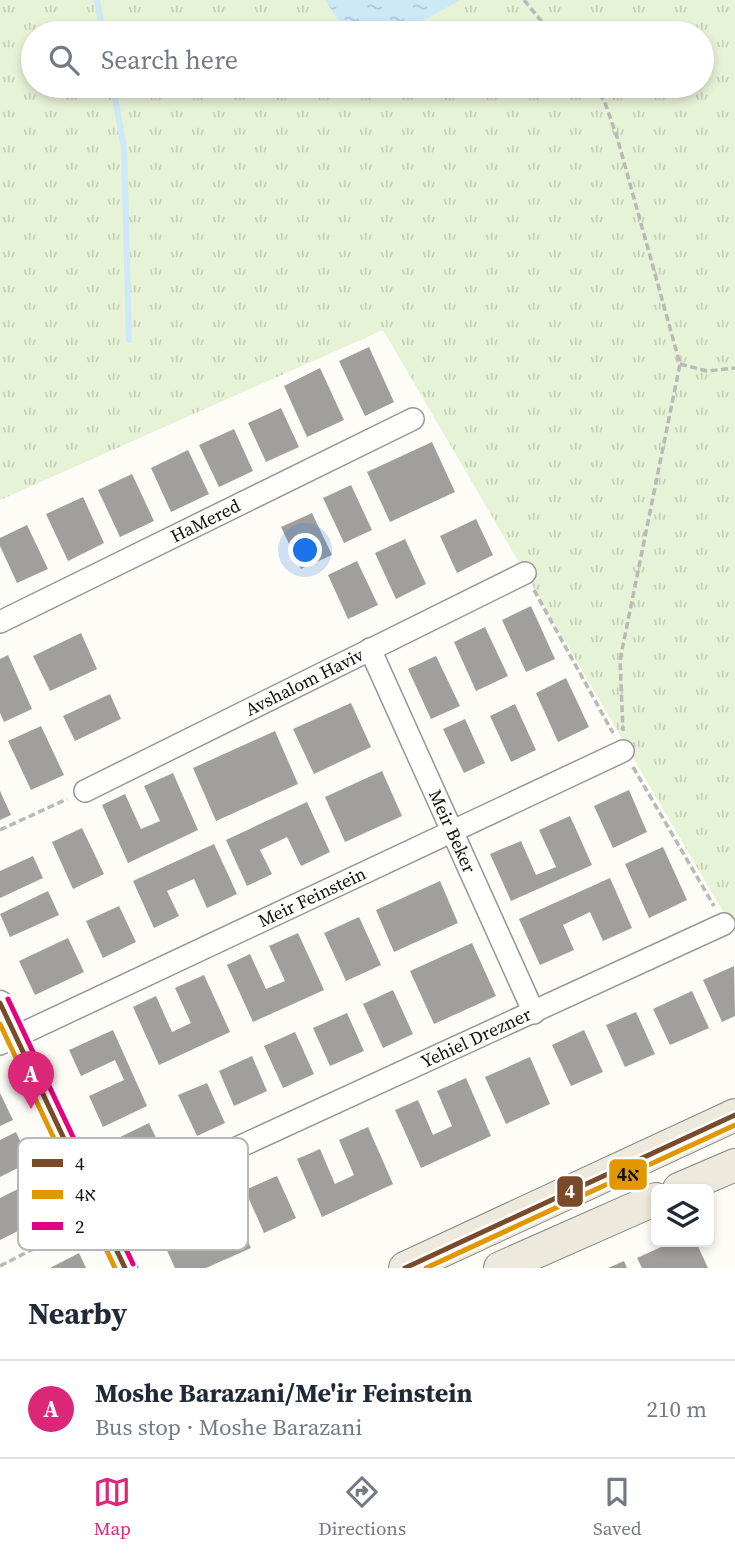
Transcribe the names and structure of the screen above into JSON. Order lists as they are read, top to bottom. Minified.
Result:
{"streets":{"street":["HaMered","Avshalom Haviv","Meir Beker","Meir Feinstein","Yehiel Drezner"]},"crossings":[["Avshalom Haviv","Meir Beker"],["Meir Beker","Meir Feinstein"],["Meir Beker","Yehiel Drezner"]],"lines":["transit line 2","transit line 4","transit line 4א"],"legend":["4","4א","2"],"page":{"search":"Search here","pins":"A","heading":"Nearby","list":[{"mark":"A","name":"Moshe Barazani/Me'ir Feinstein","note":"Bus stop · Moshe Barazani","value":"210 m"}],"nav":["Map","Directions","Saved"]}}
